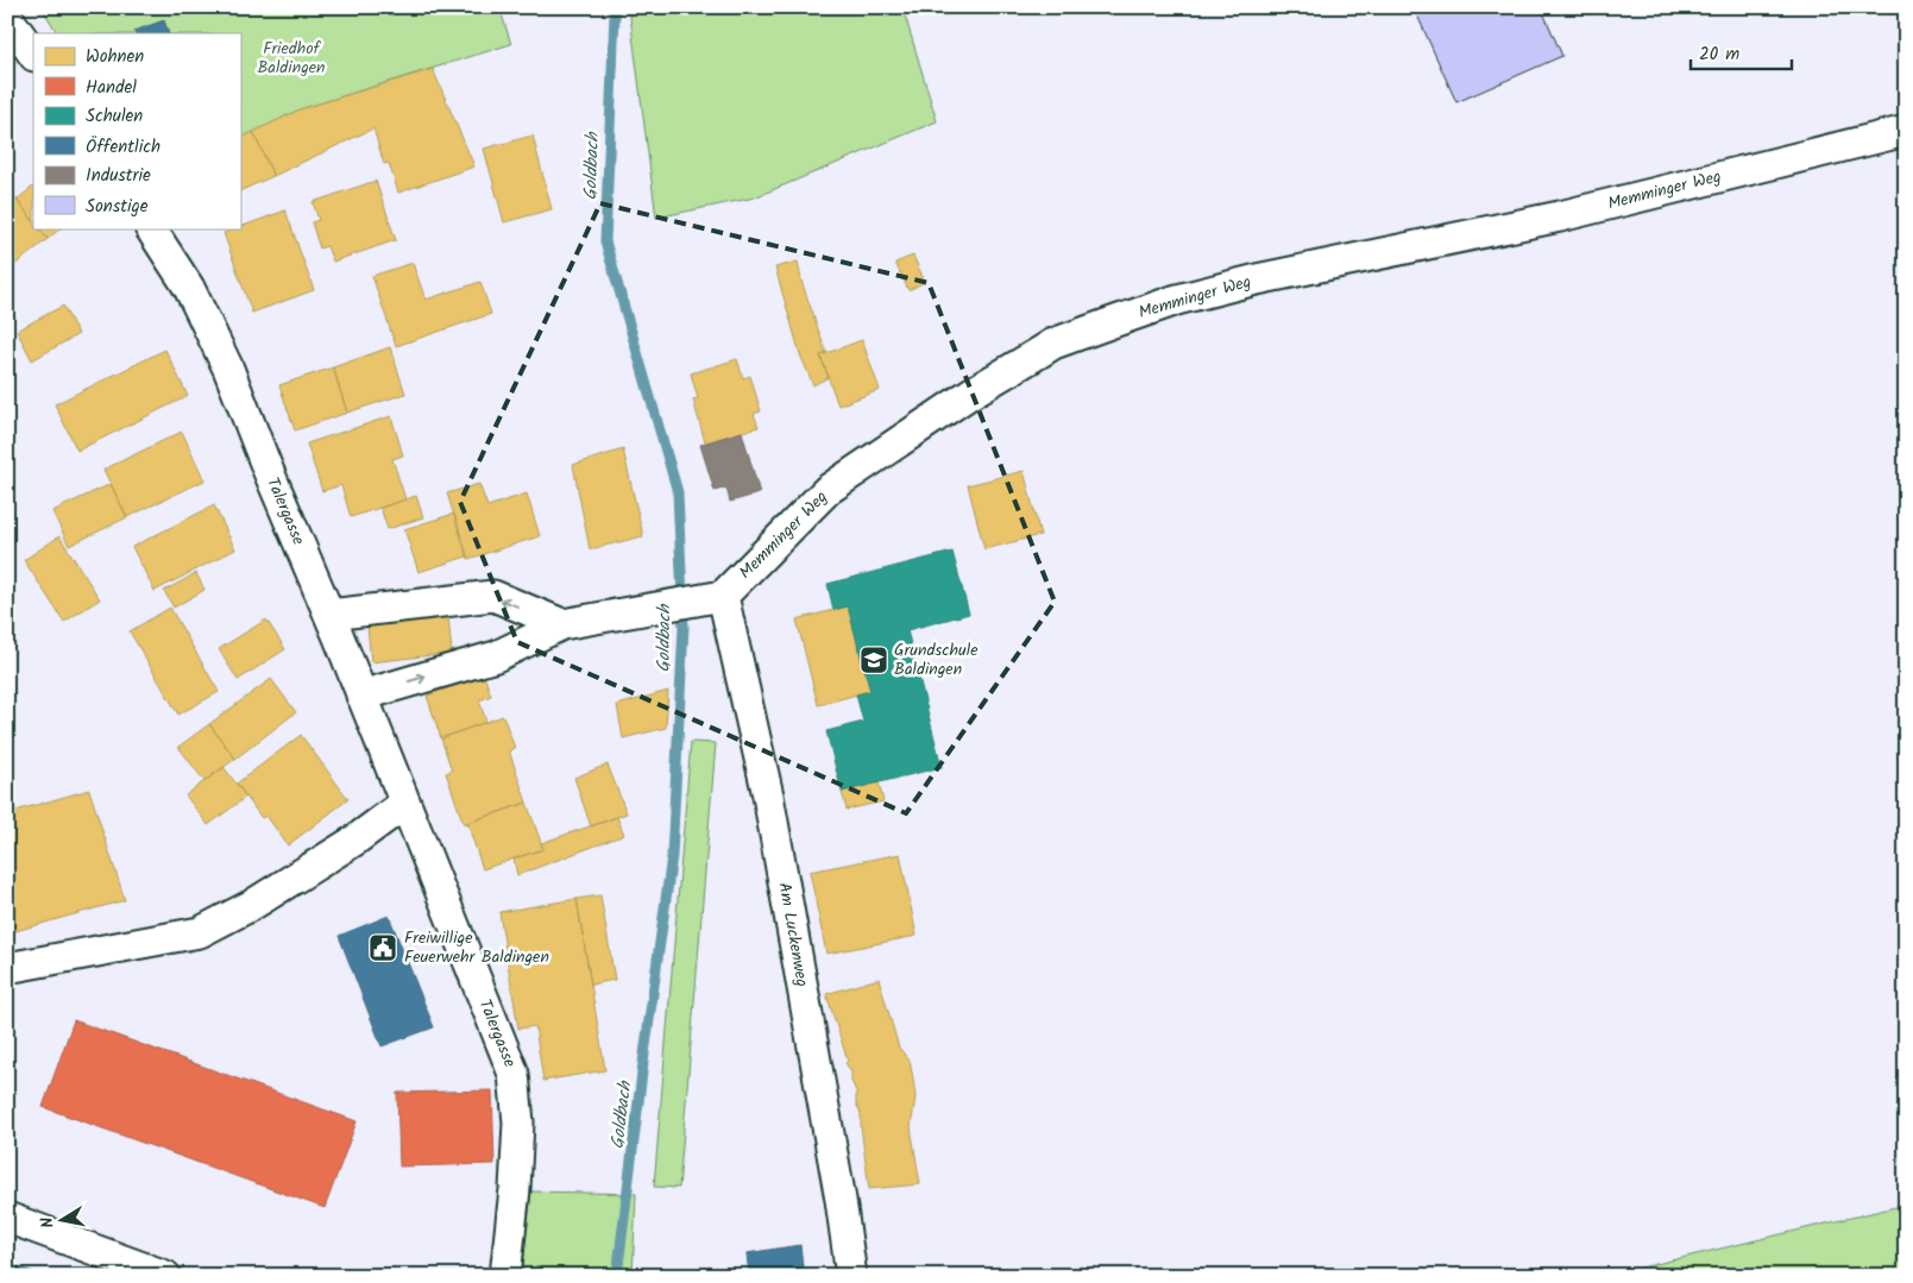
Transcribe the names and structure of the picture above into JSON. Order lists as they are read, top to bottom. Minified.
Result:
{"streets":{"street":["Memminger Weg","Talergasse","Am Luckenweg"]},"crossings":[["Memminger Weg","Am Luckenweg"]],"water":["Goldbach"],"parks":["Friedhof Baldingen"],"places":{"school or university":["Grundschule Baldingen"],"public building":["Freiwillige Feuerwehr Baldingen"]},"legend":["Wohnen","Handel","Schulen","Öffentlich","Industrie","Sonstige"],"scale_bar":"20 m","north":"left"}
